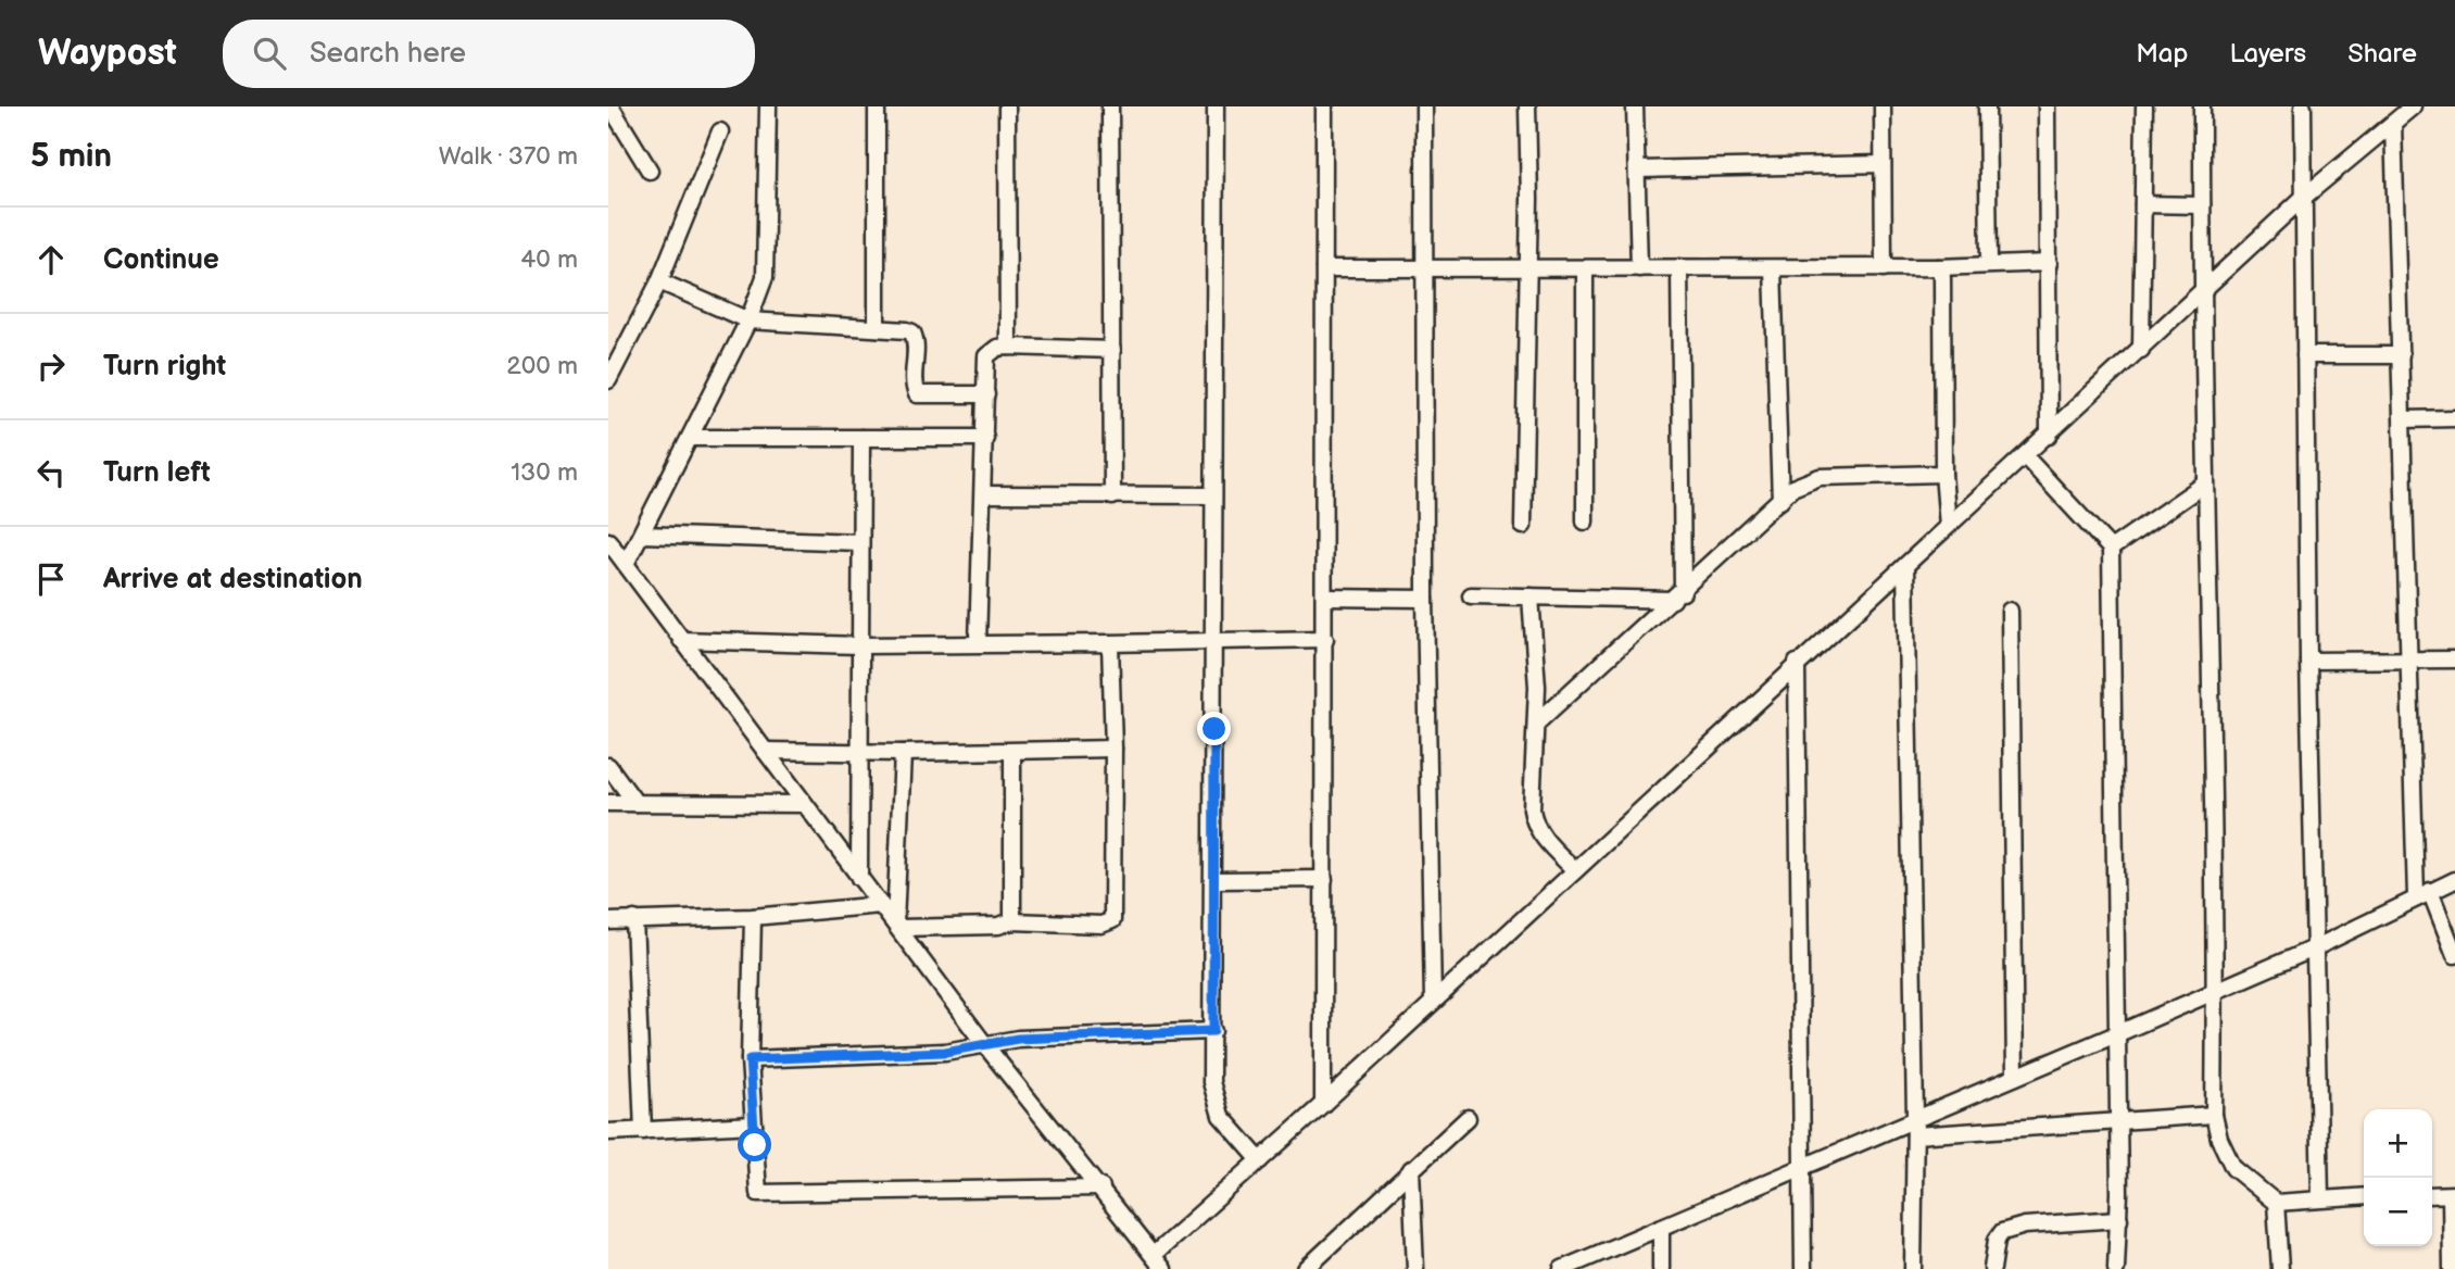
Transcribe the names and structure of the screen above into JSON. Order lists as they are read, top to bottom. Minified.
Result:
{"page":{"header":"Waypost","search":"Search here","nav":["Map","Layers","Share"],"heading":["5 min","Walk · 370 m"],"list":[["Continue","40 m"],["Turn right","200 m"],["Turn left","130 m"],"Arrive at destination"],"map_buttons":["+","−"]}}
